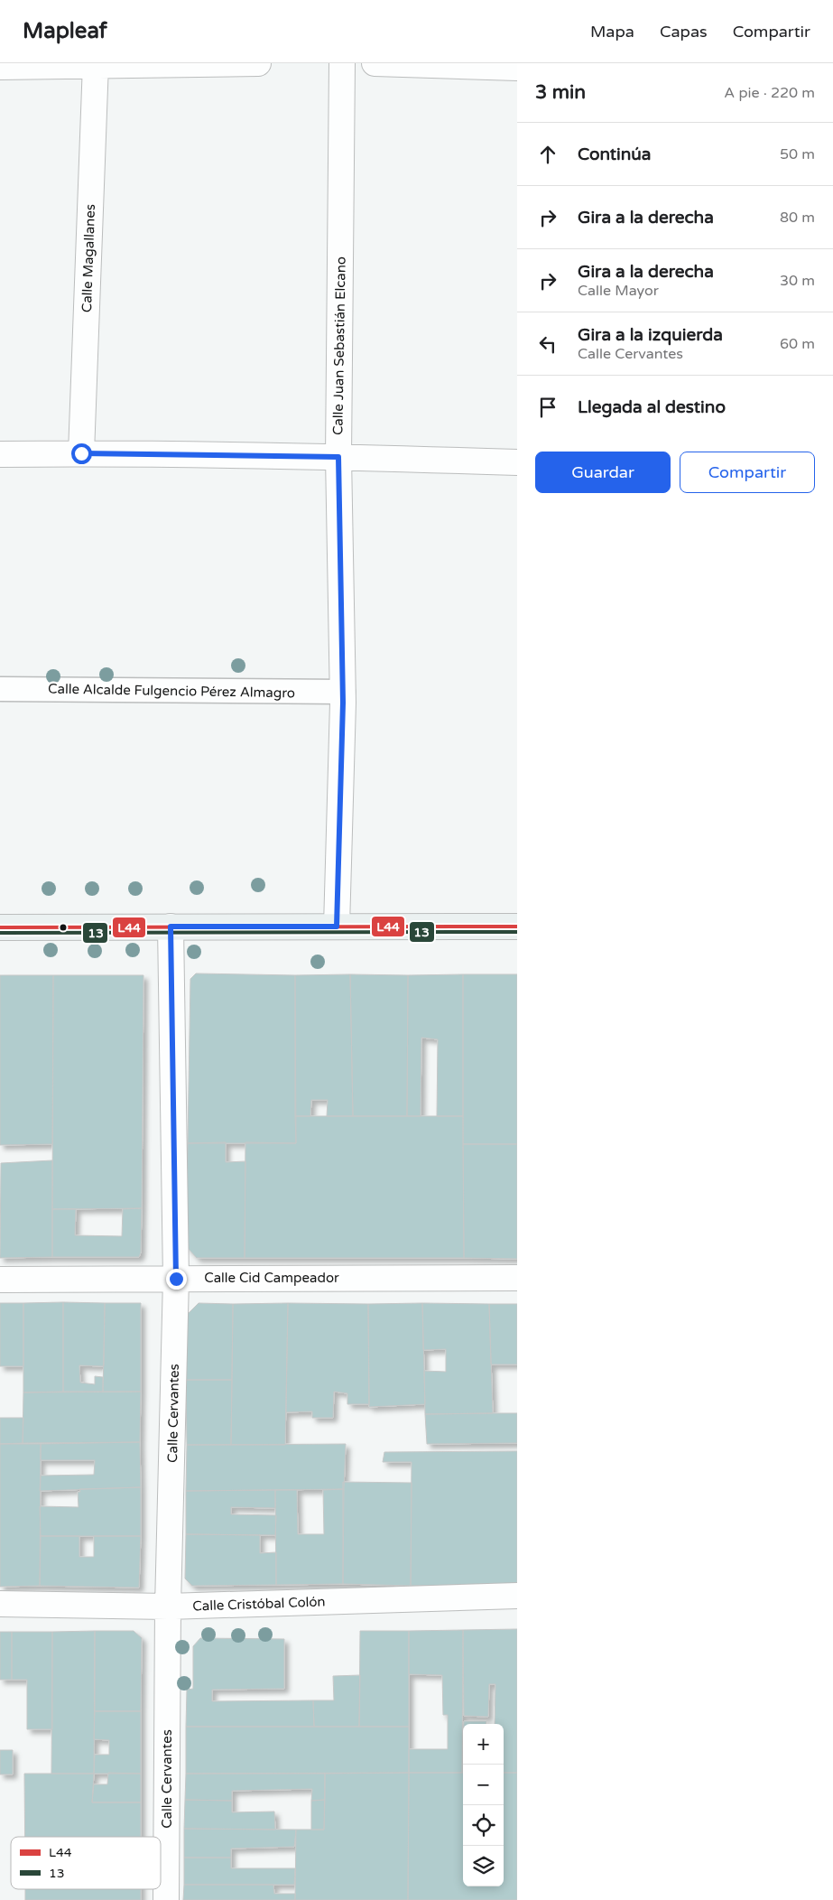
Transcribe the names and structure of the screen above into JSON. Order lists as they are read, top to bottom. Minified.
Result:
{"streets":{"street":["Calle Magallanes","Calle Juan Sebastián Elcano","Calle Alcalde Fulgencio Pérez Almagro","Calle Cid Campeador","Calle Cervantes","Calle Cristóbal Colón"]},"crossings":[["Calle Juan Sebastián Elcano","Calle Alcalde Fulgencio Pérez Almagro"],["Calle Cid Campeador","Calle Cervantes"],["Calle Cervantes","Calle Cristóbal Colón"]],"lines":["transit line L44","transit line 13"],"legend":["L44","13"],"page":{"header":"Mapleaf","nav":["Mapa","Capas","Compartir"],"heading":["3 min","A pie · 220 m"],"list":[["Continúa","50 m"],["Gira a la derecha","80 m"],["Gira a la derecha","Calle Mayor","30 m"],["Gira a la izquierda","Calle Cervantes","60 m"],"Llegada al destino"],"buttons":["Guardar","Compartir"],"map_buttons":["+","−"]}}
